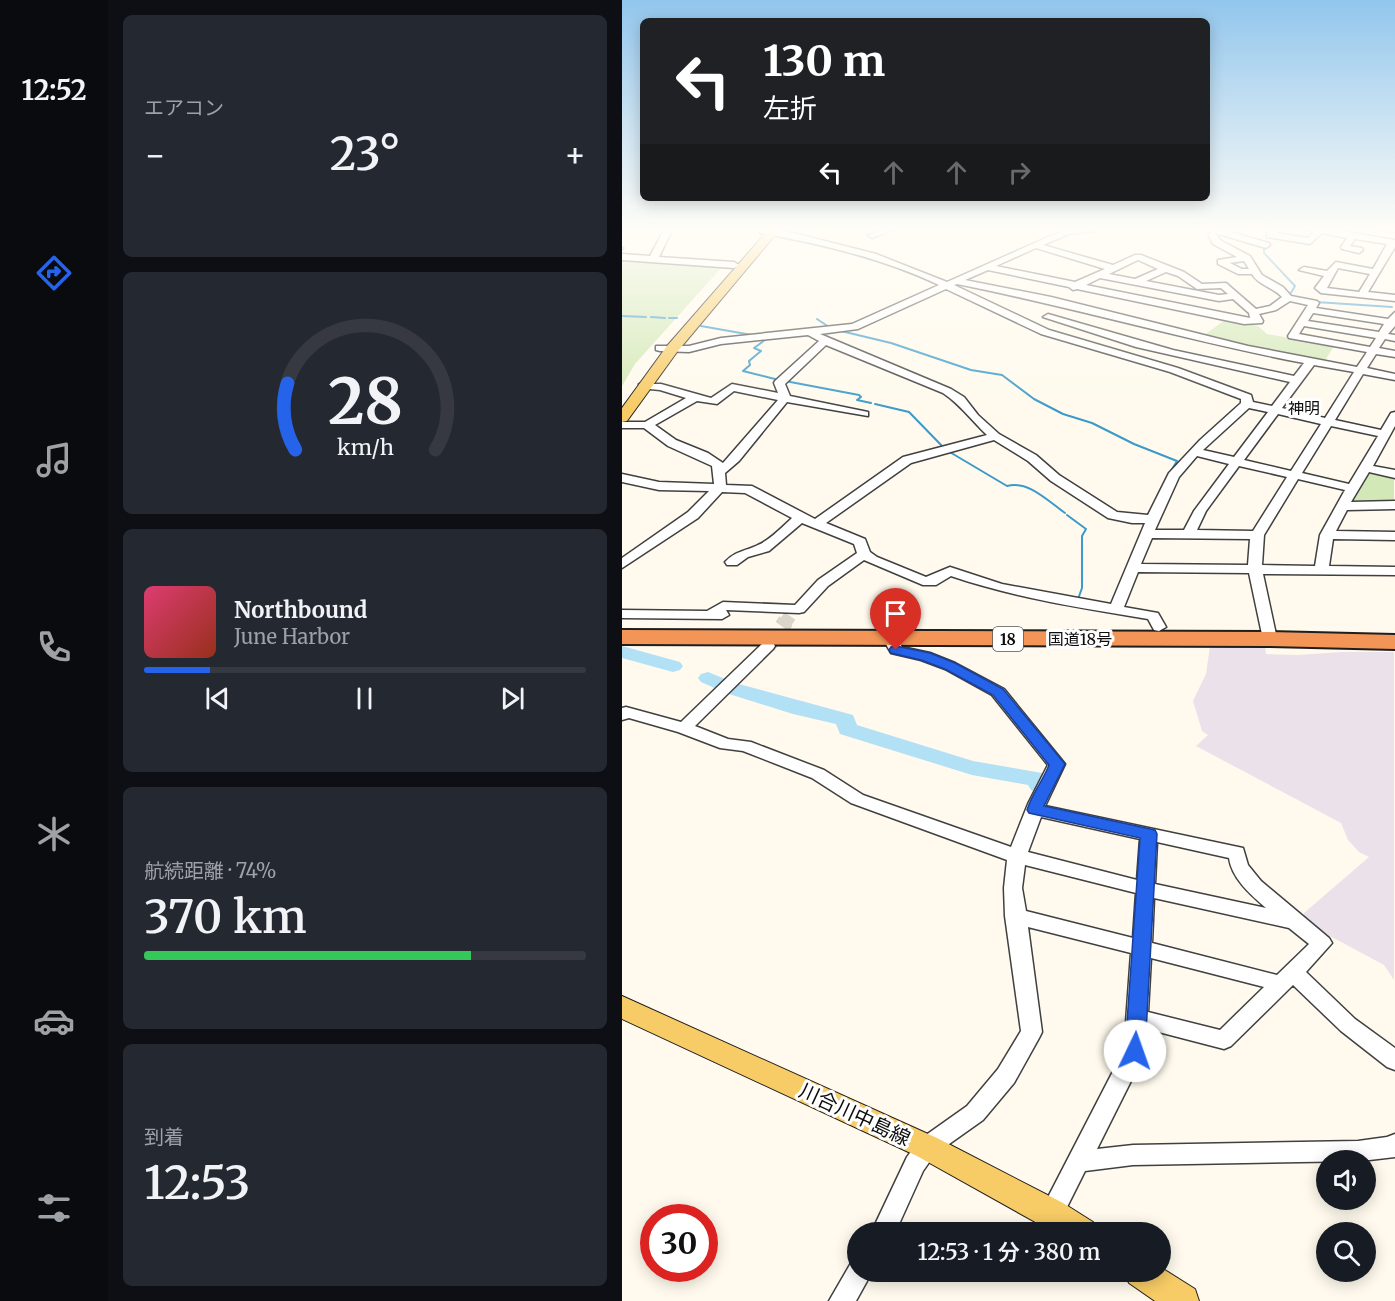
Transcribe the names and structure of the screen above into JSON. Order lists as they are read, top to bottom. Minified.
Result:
{"streets":{"highway":["18","国道18号"],"main road":["川合川中島線"]},"districts":["神明"],"page":{"tabs":"12:52","tile":["エアコン",["航続距離 · 74%","370 km"],["到着","12:53"]],"turn":["130 m","左折"],"heat":["−","23°","+"],"song":["Northbound","June Harbor"],"limit":"30","trip":"12:53 · 1 分 · 380 m","gauge":["28","km/h"]}}
